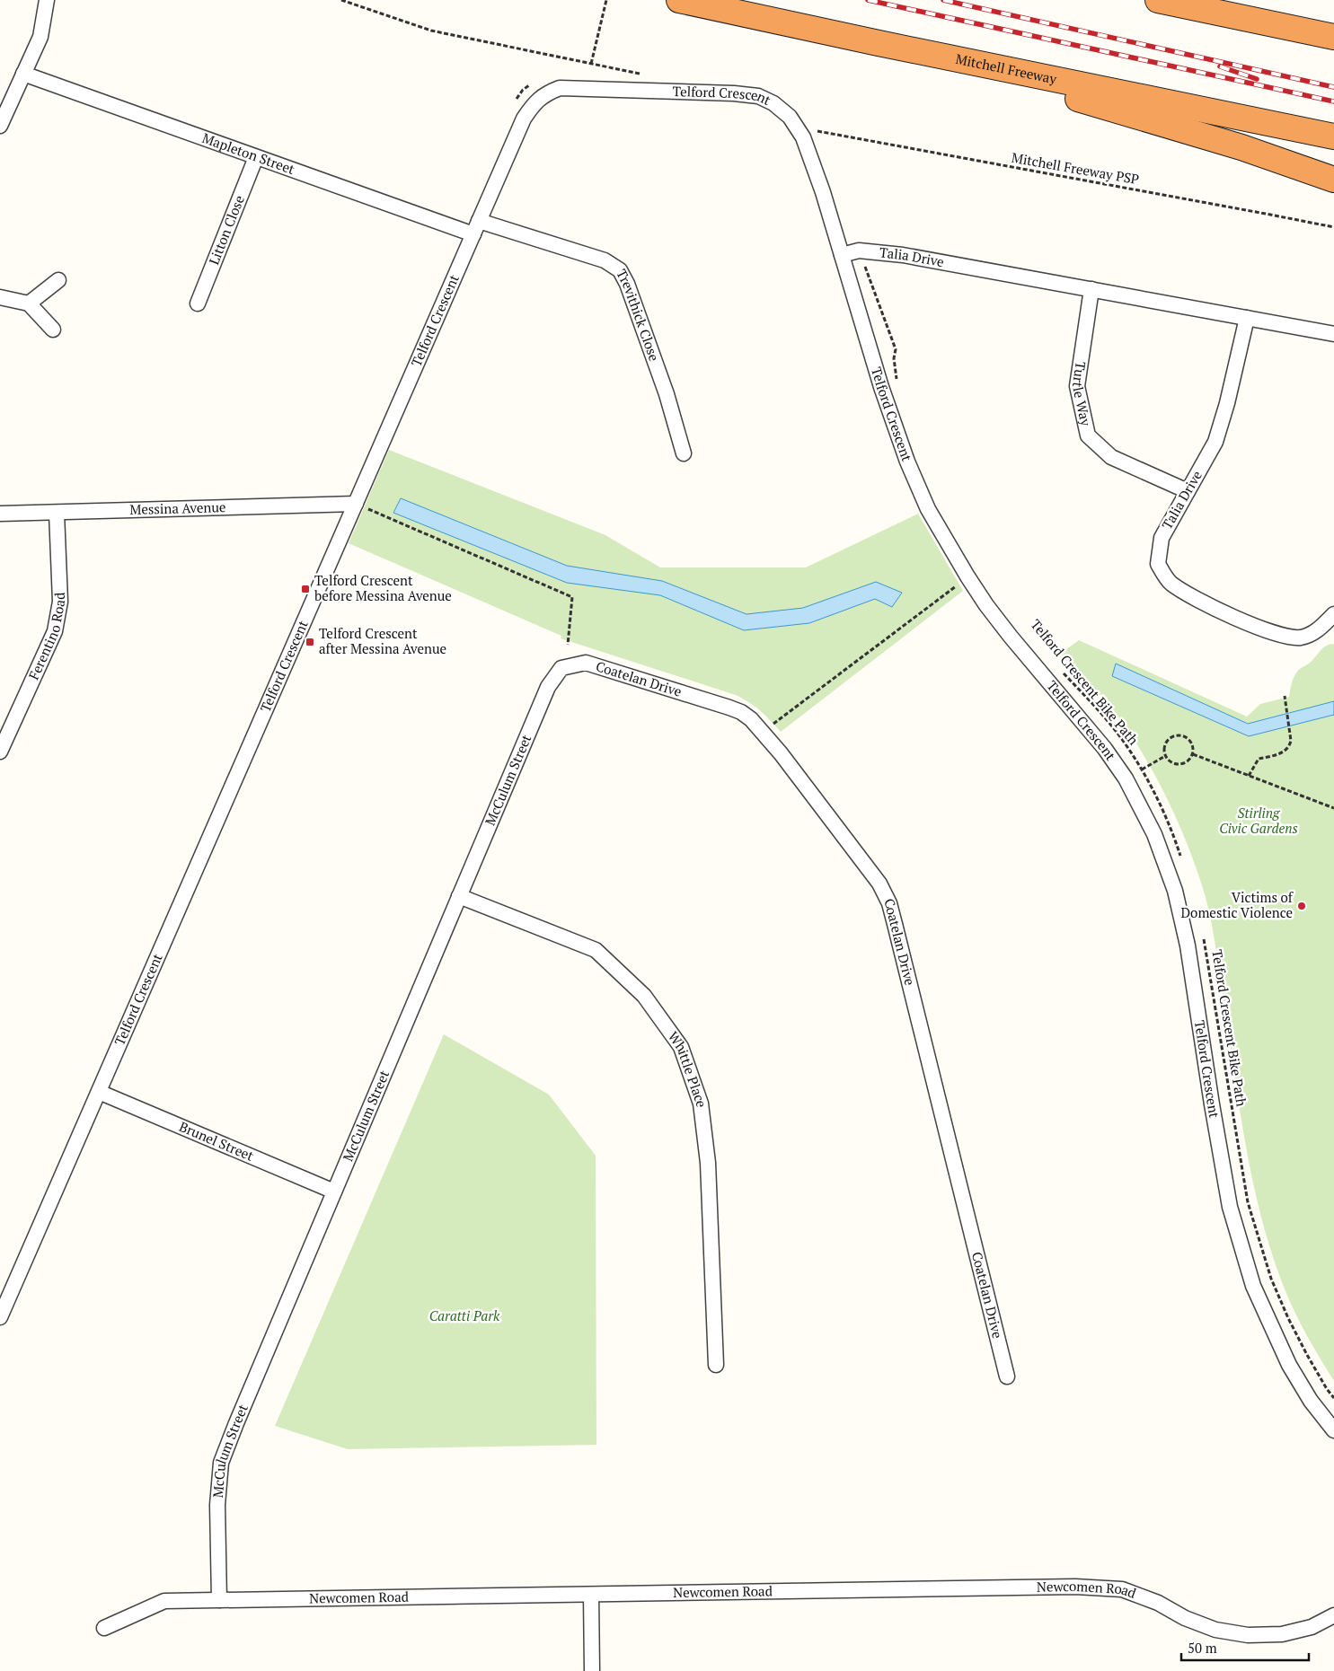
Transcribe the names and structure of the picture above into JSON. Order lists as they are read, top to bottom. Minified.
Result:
{"streets":{"highway":["Mitchell Freeway"],"street":["Telford Crescent","Mapleton Street","Litton Close","Talia Drive","Trevithick Close","Turtle Way","Messina Avenue","Ferentino Road","Coatelan Drive","McCulum Street","Whittle Place","Brunel Street","Newcomen Road"],"path":["Mitchell Freeway PSP","Telford Crescent Bike Path"]},"crossings":[["Telford Crescent","Mapleton Street"],["Telford Crescent","Talia Drive"],["Telford Crescent","Trevithick Close"],["Telford Crescent","Messina Avenue"],["Telford Crescent","Brunel Street"],["Mapleton Street","Litton Close"],["Mapleton Street","Trevithick Close"],["Talia Drive","Turtle Way"],["Messina Avenue","Ferentino Road"],["Coatelan Drive","McCulum Street"],["McCulum Street","Whittle Place"],["McCulum Street","Brunel Street"],["McCulum Street","Newcomen Road"]],"parks":["Stirling Civic Gardens","Caratti Park"],"places":{"transit":["Telford Crescent before Messina Avenue","Telford Crescent after Messina Avenue"],"other":["Victims of Domestic Violence"]},"scale_bar":"50 m"}
